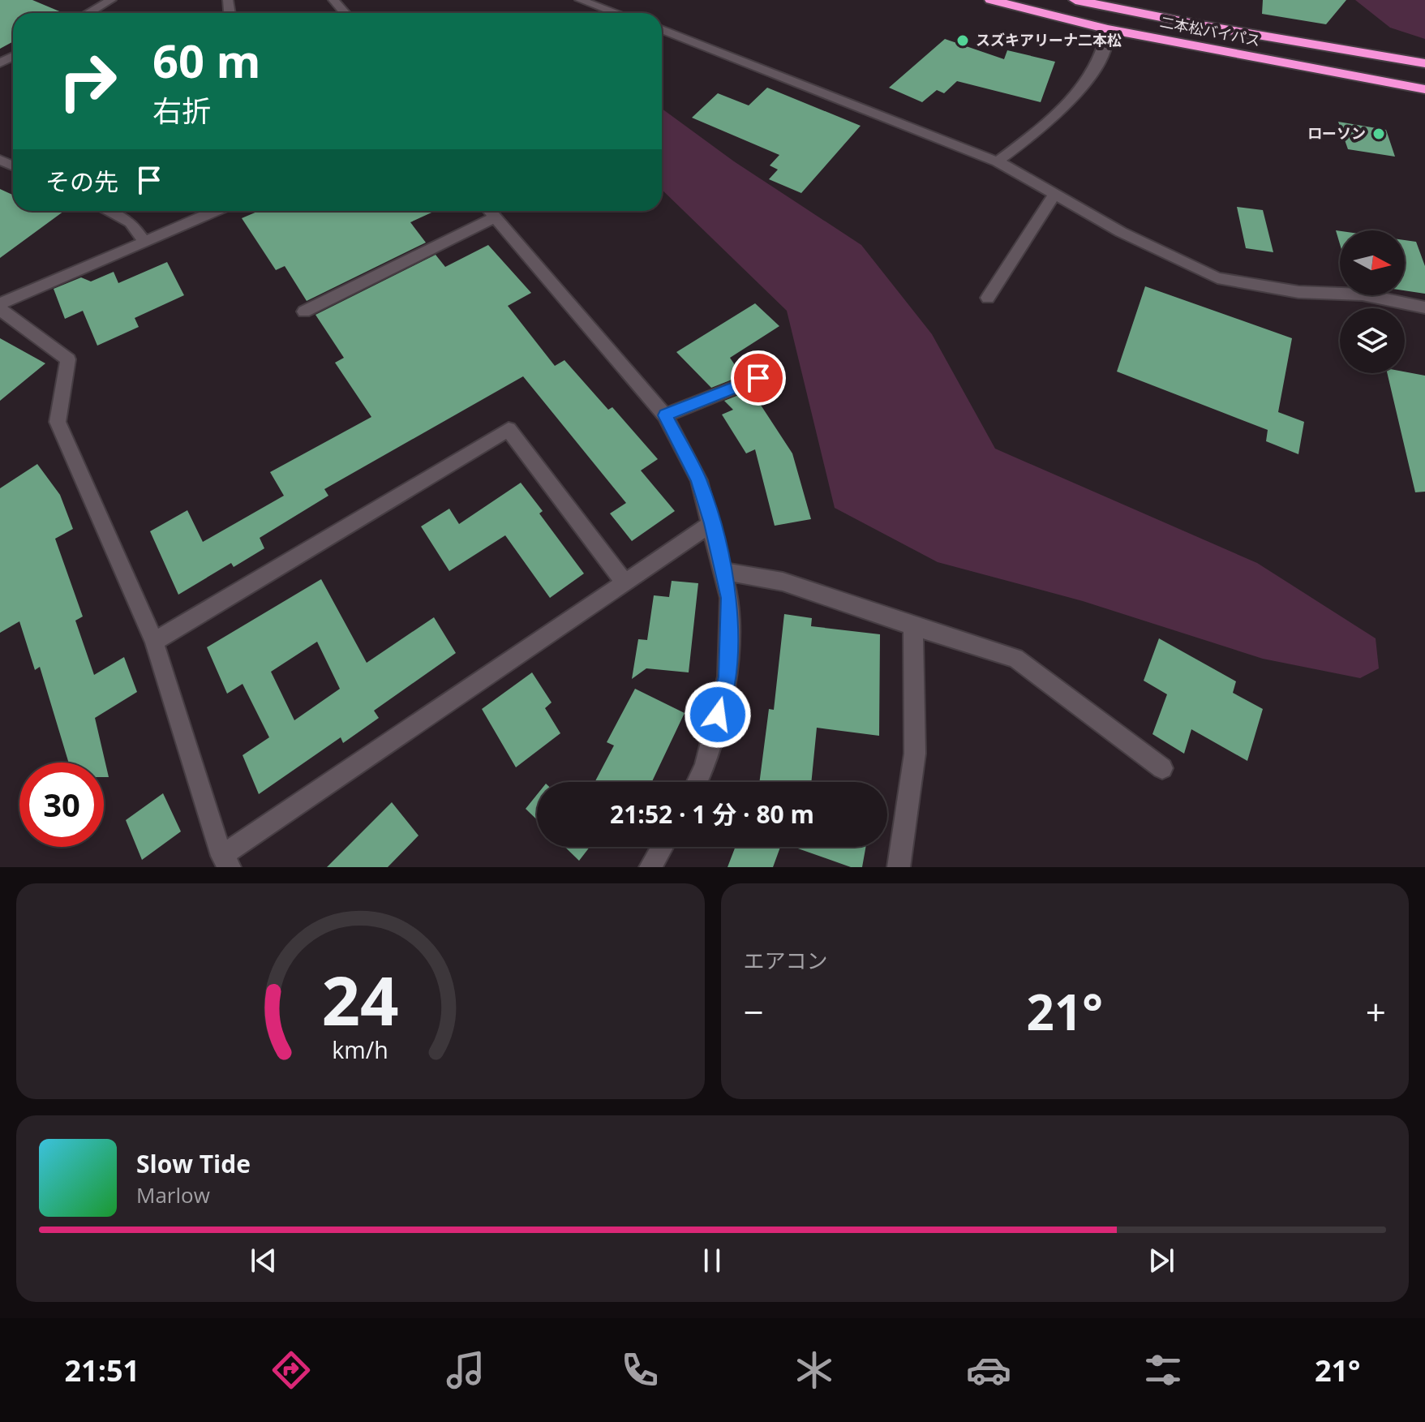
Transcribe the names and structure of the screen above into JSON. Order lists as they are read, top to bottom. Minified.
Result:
{"streets":{"highway":["二本松バイパス"]},"places":["スズキアリーナ二本松","ローソン"],"north":"right","page":{"turn":["60 m","右折"],"then":"その先","limit":"30","trip":"21:52 · 1 分 · 80 m","tile":"エアコン","heat":["−","21°","+"],"song":["Slow Tide","Marlow"],"tabs":["21:51","21°"],"gauge":["24","km/h"]}}
